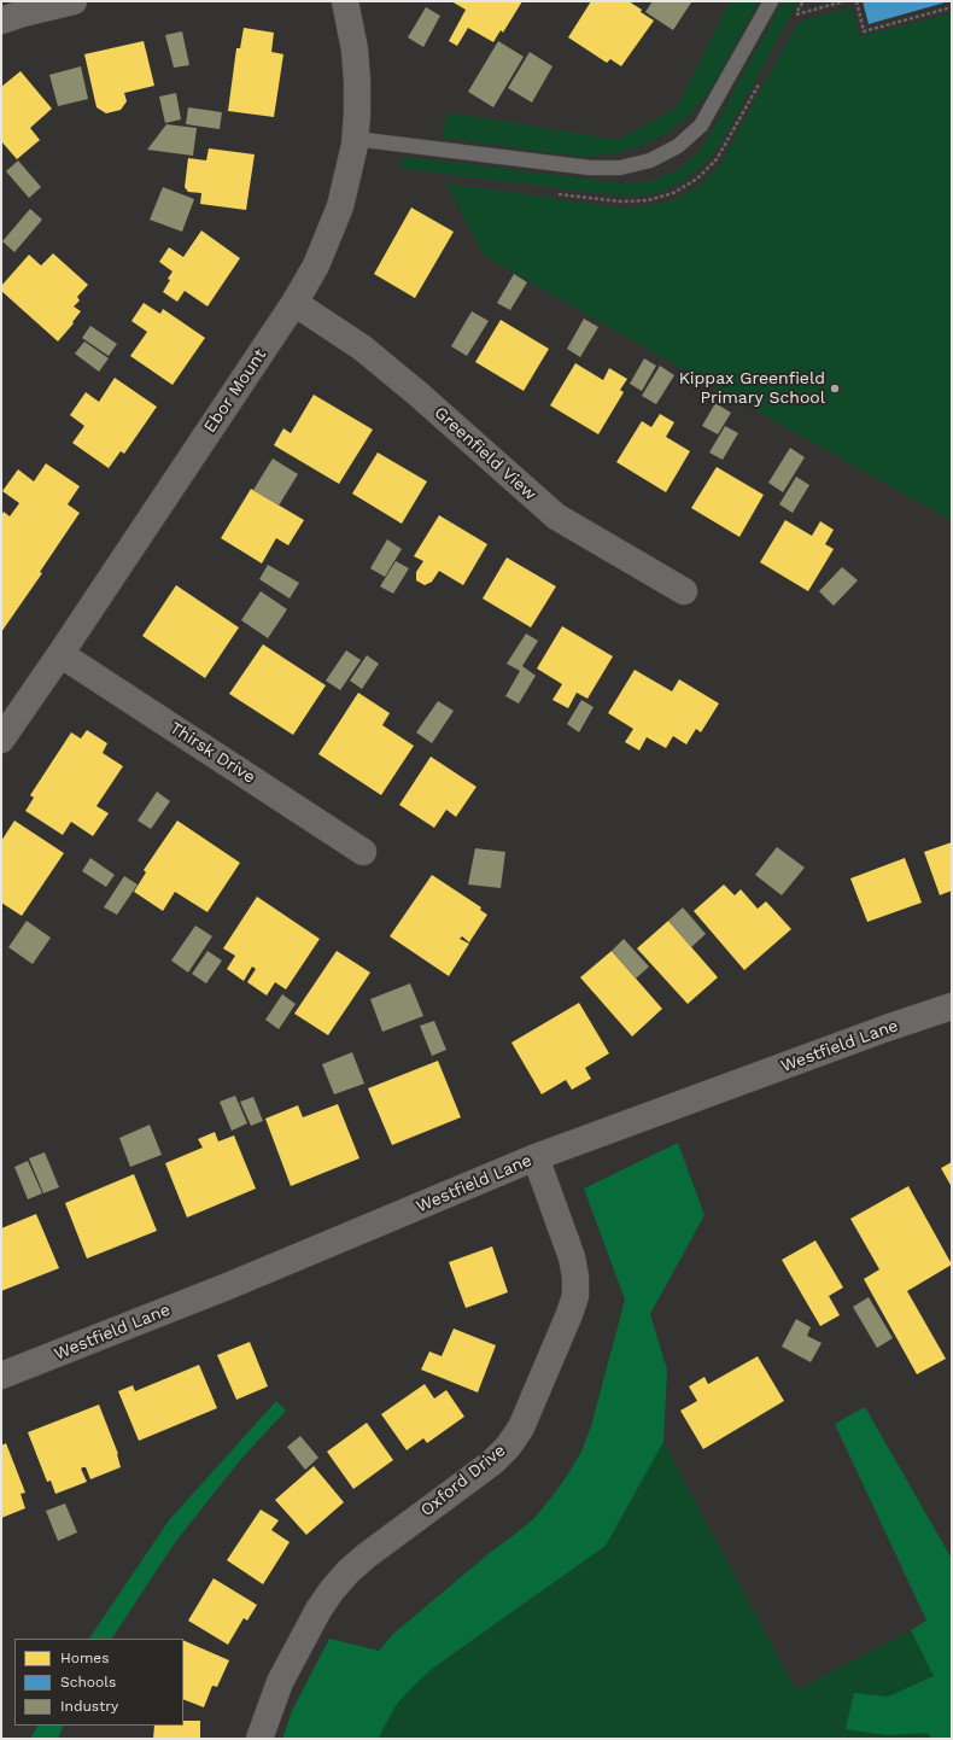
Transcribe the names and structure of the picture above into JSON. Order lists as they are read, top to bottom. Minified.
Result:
{"streets":{"street":["Ebor Mount","Greenfield View","Thirsk Drive","Westfield Lane","Oxford Drive"]},"crossings":[["Ebor Mount","Greenfield View"],["Ebor Mount","Thirsk Drive"],["Westfield Lane","Oxford Drive"]],"places":["Kippax Greenfield Primary School"],"legend":["Homes","Schools","Industry"]}
